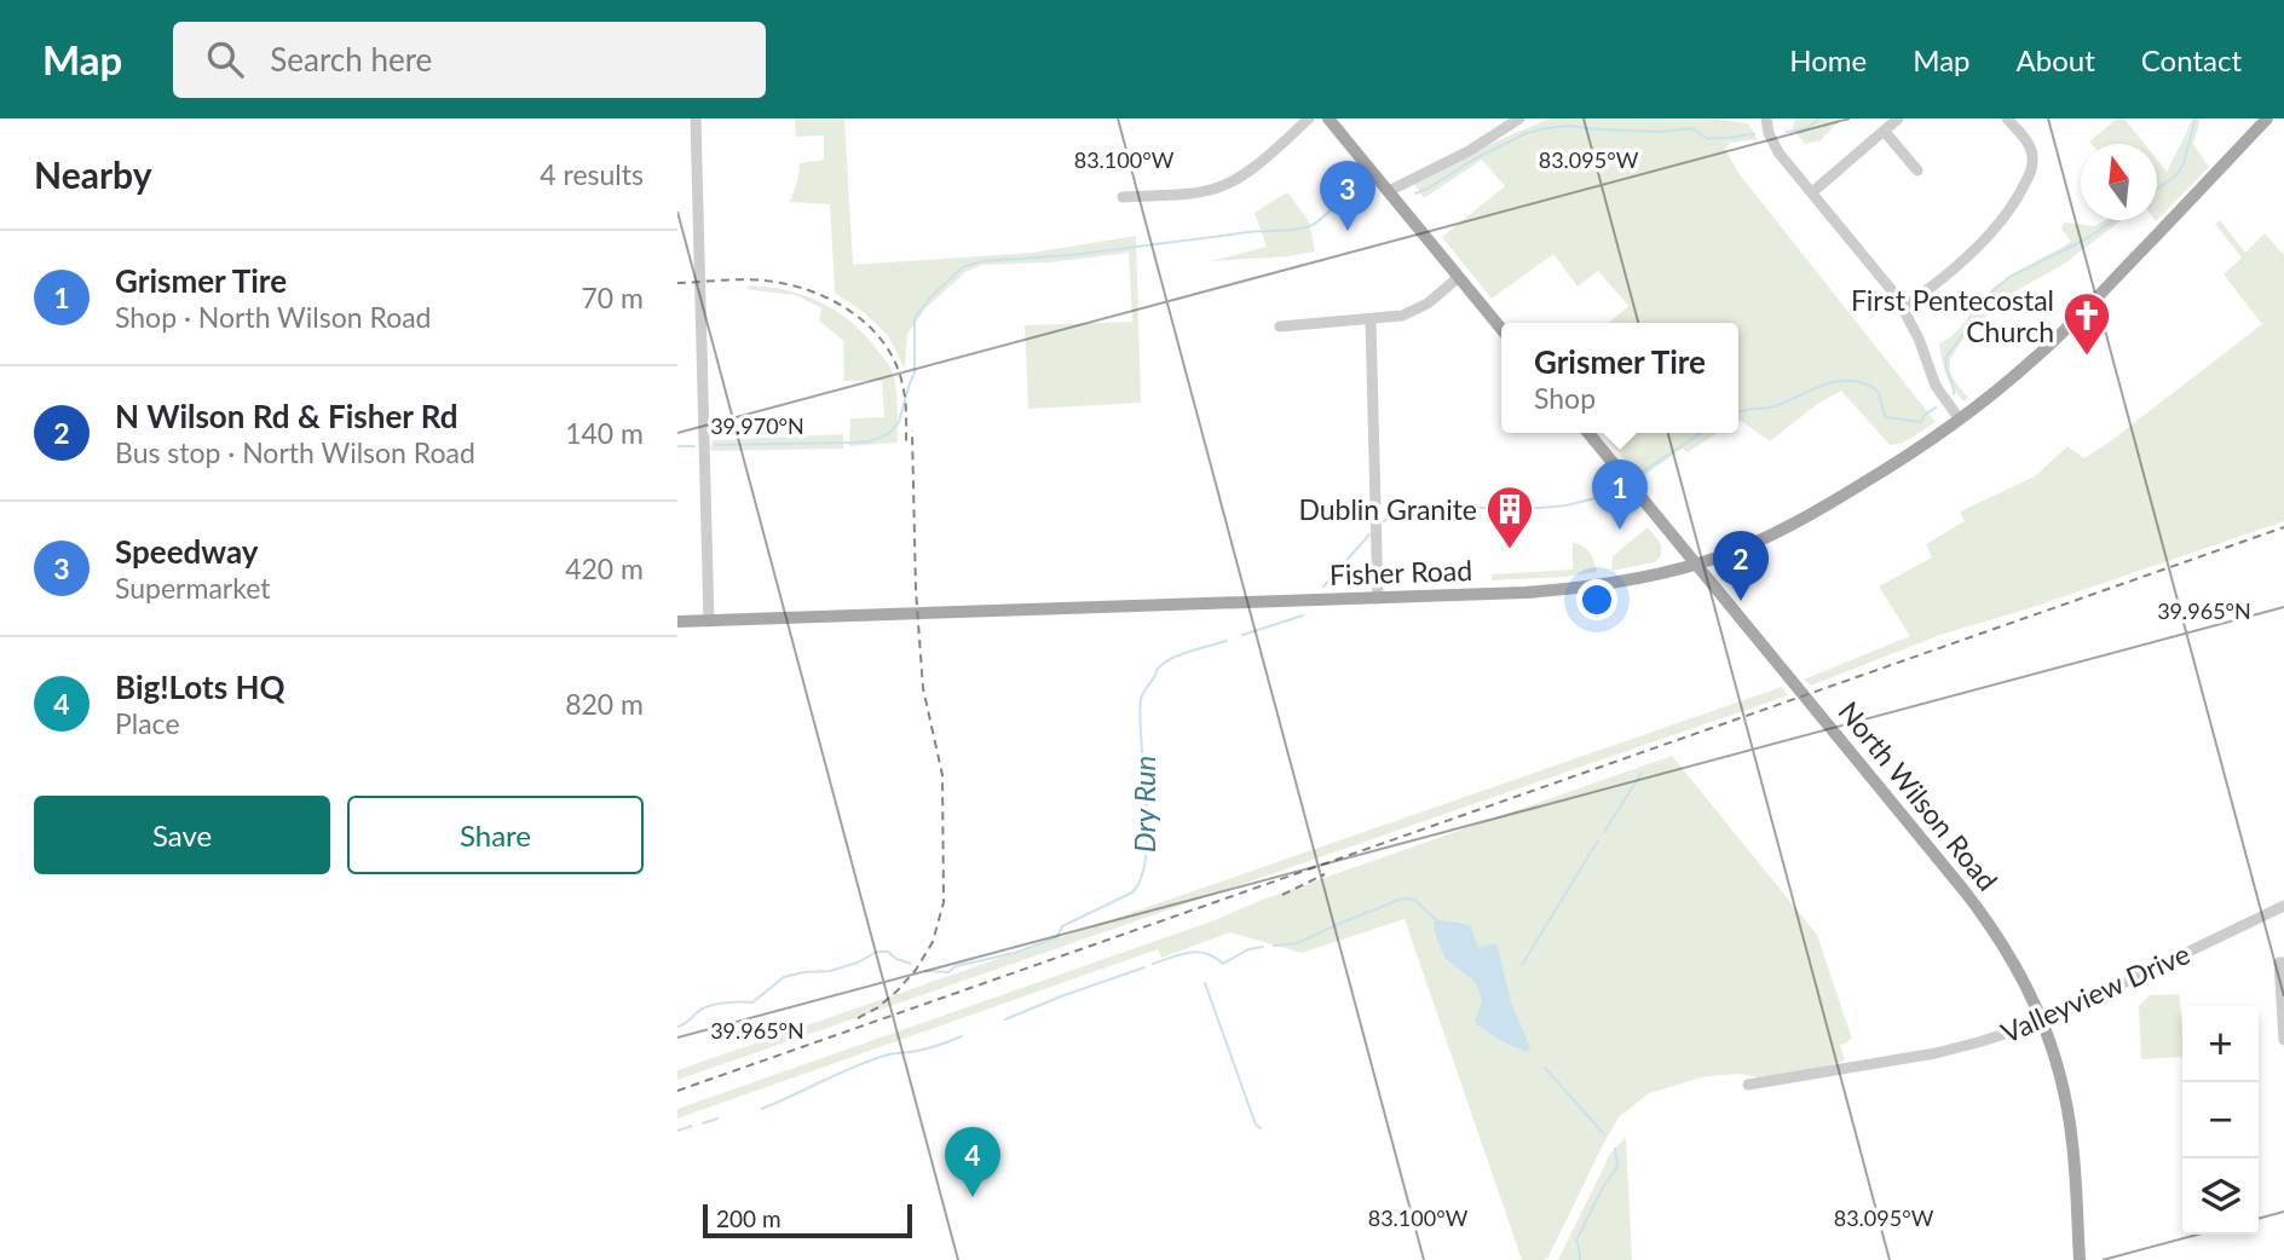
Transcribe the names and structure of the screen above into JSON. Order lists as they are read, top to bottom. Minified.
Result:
{"streets":{"main road":["Fisher Road","North Wilson Road"],"street":["Valleyview Drive"]},"crossings":[["Fisher Road","North Wilson Road"],["North Wilson Road","Valleyview Drive"]],"water":["Dry Run"],"places":{"church":["First Pentecostal Church"],"building":["Dublin Granite"]},"scale_bar":"200 m","north":"top","page":{"header":"Map","search":"Search here","nav":["Home","Map","About","Contact"],"heading":["Nearby","4 results"],"pins":["3","1","2","4"],"list":[{"mark":"1","name":"Grismer Tire","note":"Shop · North Wilson Road","value":"70 m"},{"mark":"2","name":"N Wilson Rd & Fisher Rd","note":"Bus stop · North Wilson Road","value":"140 m"},{"mark":"3","name":"Speedway","note":"Supermarket","value":"420 m"},{"mark":"4","name":"Big!Lots HQ","note":"Place","value":"820 m"}],"popup":["Grismer Tire","Shop"],"buttons":["Save","Share"],"map_buttons":["+","−"],"scale":"200 m"},"coordinates":["83.100°W","83.095°W","39.970°N","39.965°N"]}
